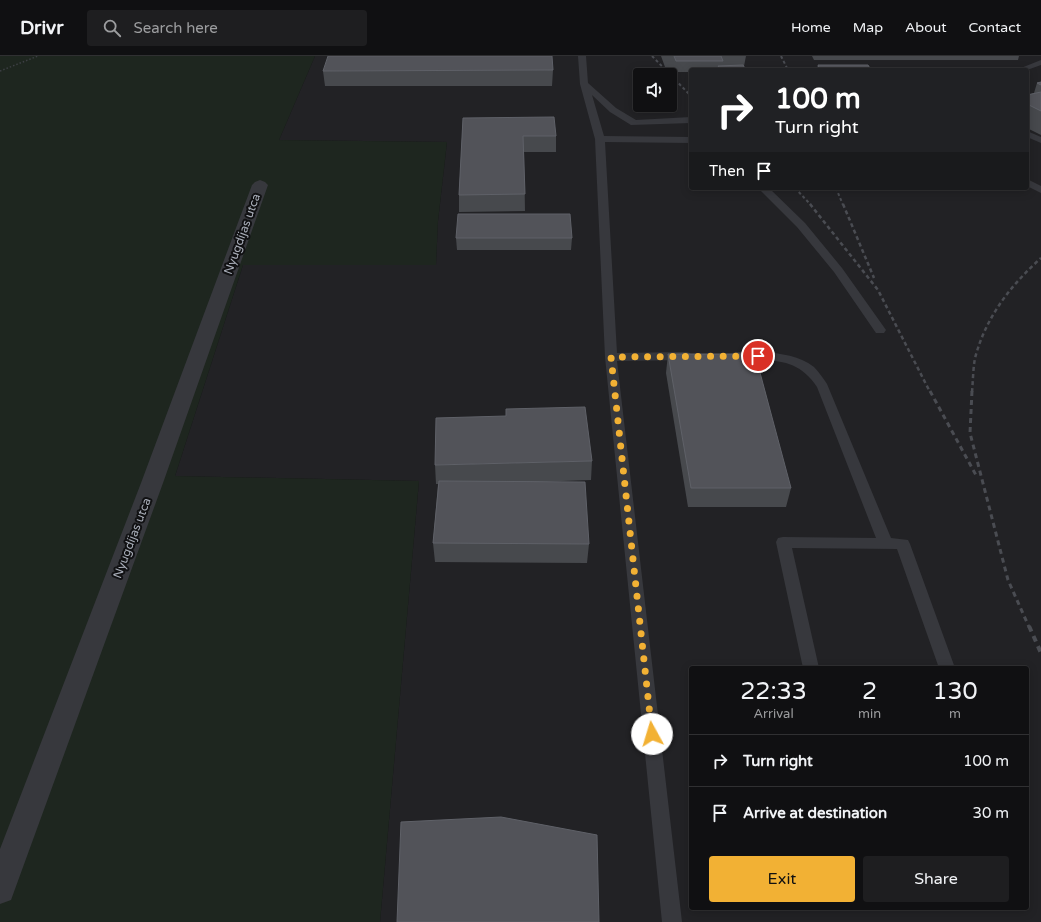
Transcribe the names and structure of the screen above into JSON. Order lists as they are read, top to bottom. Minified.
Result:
{"streets":{"street":["Nyugdíjas utca"]},"page":{"header":"Drivr","search":"Search here","nav":["Home","Map","About","Contact"],"turn":["100 m","Turn right"],"then":"Then","eta":["22:33","Arrival","2","min","130","m"],"list":[{"name":"Turn right","value":"100 m"},{"name":"Arrive at destination","value":"30 m"}],"buttons":["Exit","Share"]}}
